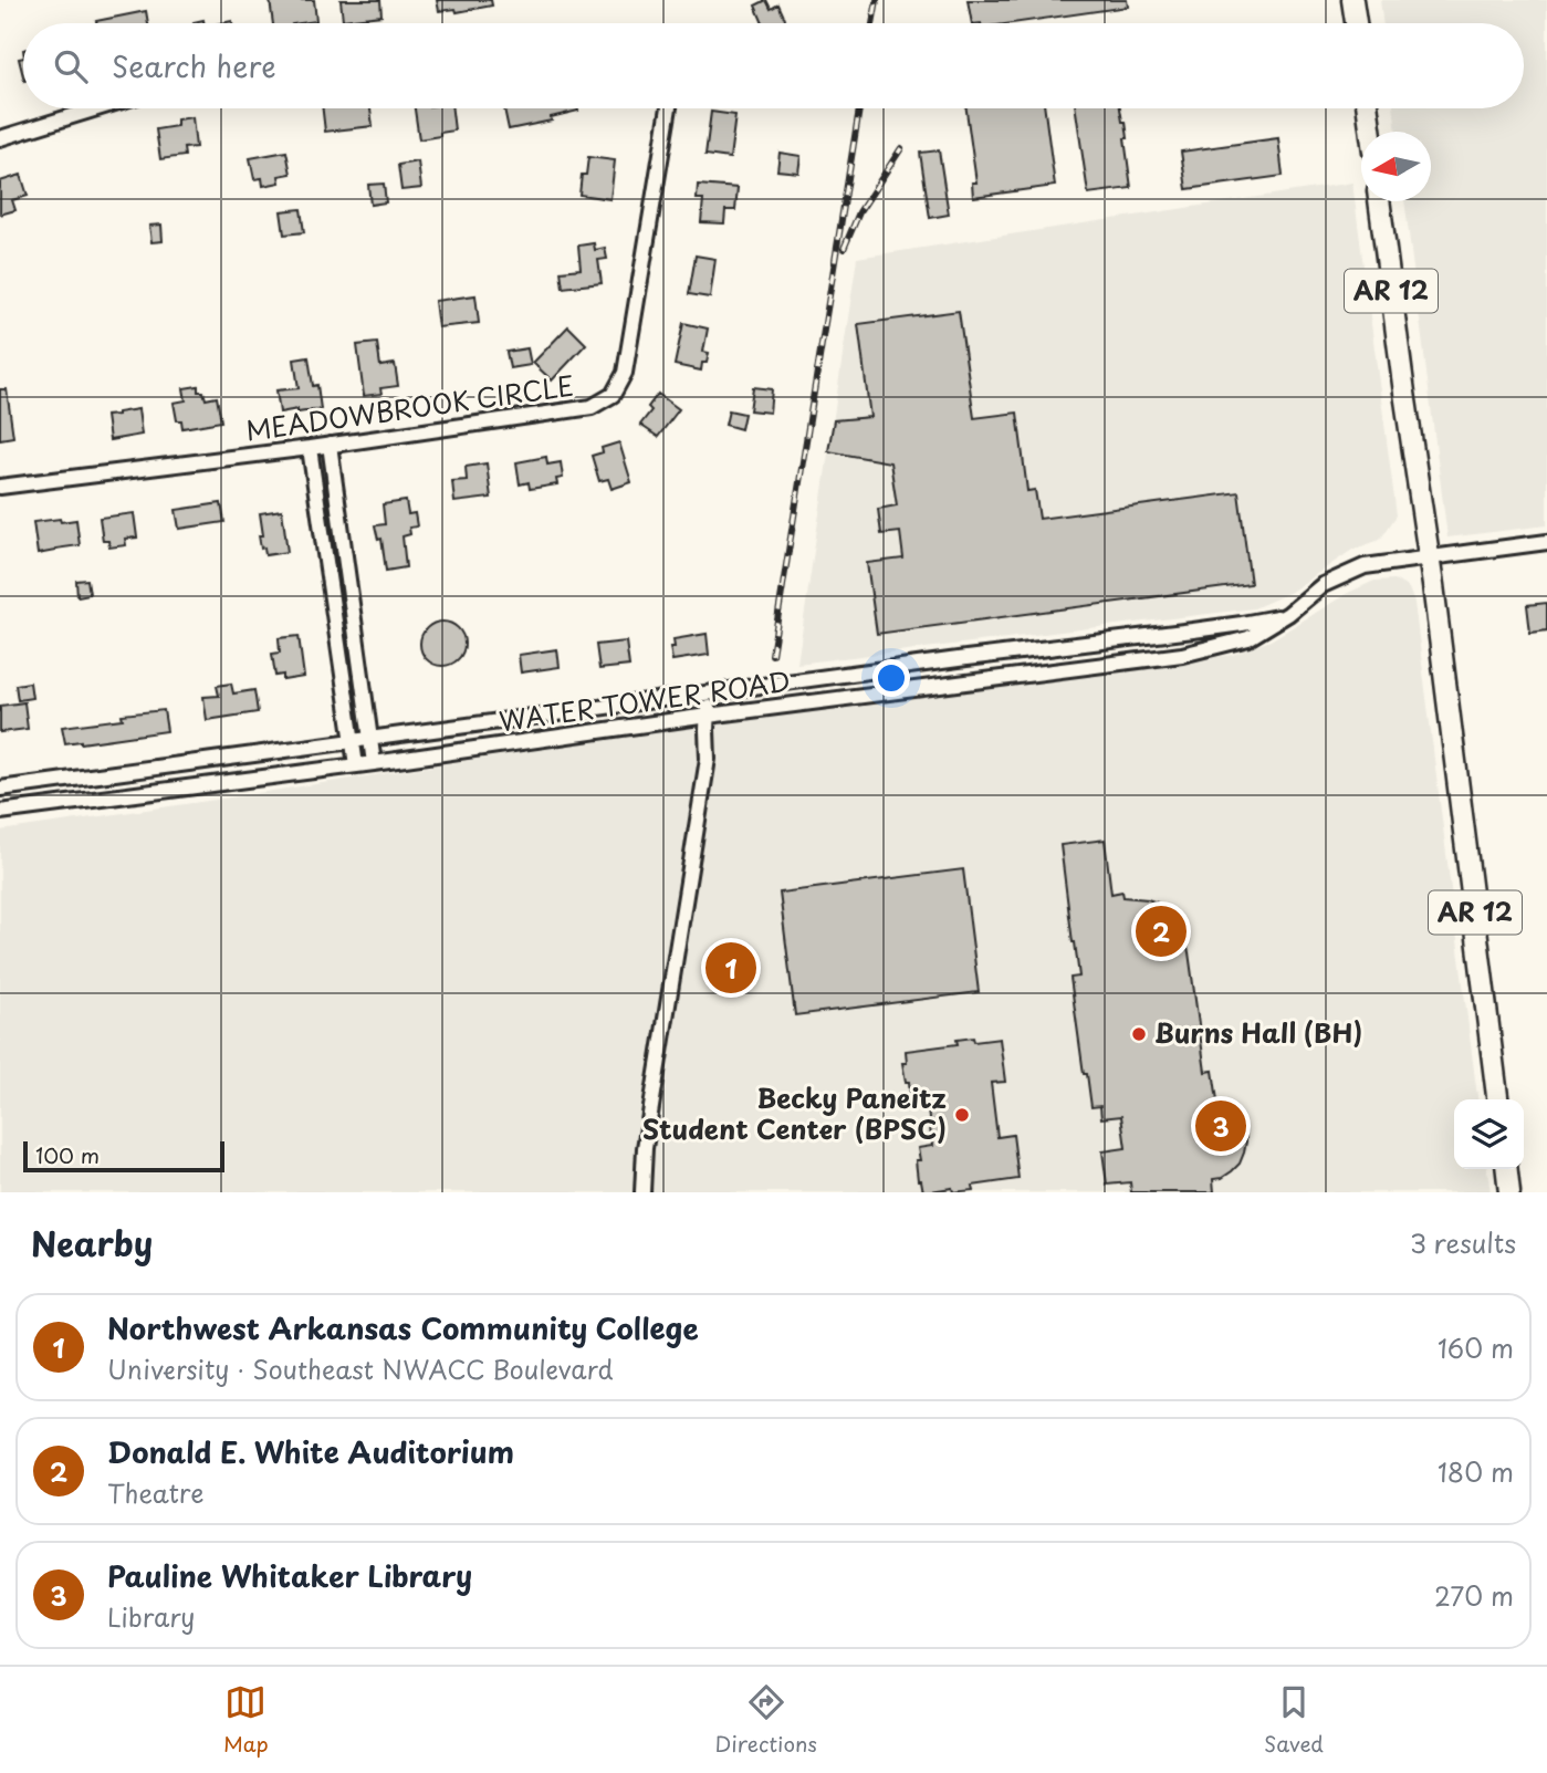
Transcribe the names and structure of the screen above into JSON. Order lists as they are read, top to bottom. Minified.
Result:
{"streets":{"highway":["AR 12"],"street":["MEADOWBROOK CIRCLE","WATER TOWER ROAD"]},"crossings":[["AR 12","WATER TOWER ROAD"]],"places":["Burns Hall (BH)","Becky Paneitz Student Center (BPSC)"],"scale_bar":"100 m","north":"left","page":{"search":"Search here","pins":["2","1","3"],"scale":"100 m","heading":["Nearby","3 results"],"list":[{"mark":"1","name":"Northwest Arkansas Community College","note":"University · Southeast NWACC Boulevard","value":"160 m"},{"mark":"2","name":"Donald E. White Auditorium","note":"Theatre","value":"180 m"},{"mark":"3","name":"Pauline Whitaker Library","note":"Library","value":"270 m"}],"nav":["Map","Directions","Saved"]}}
